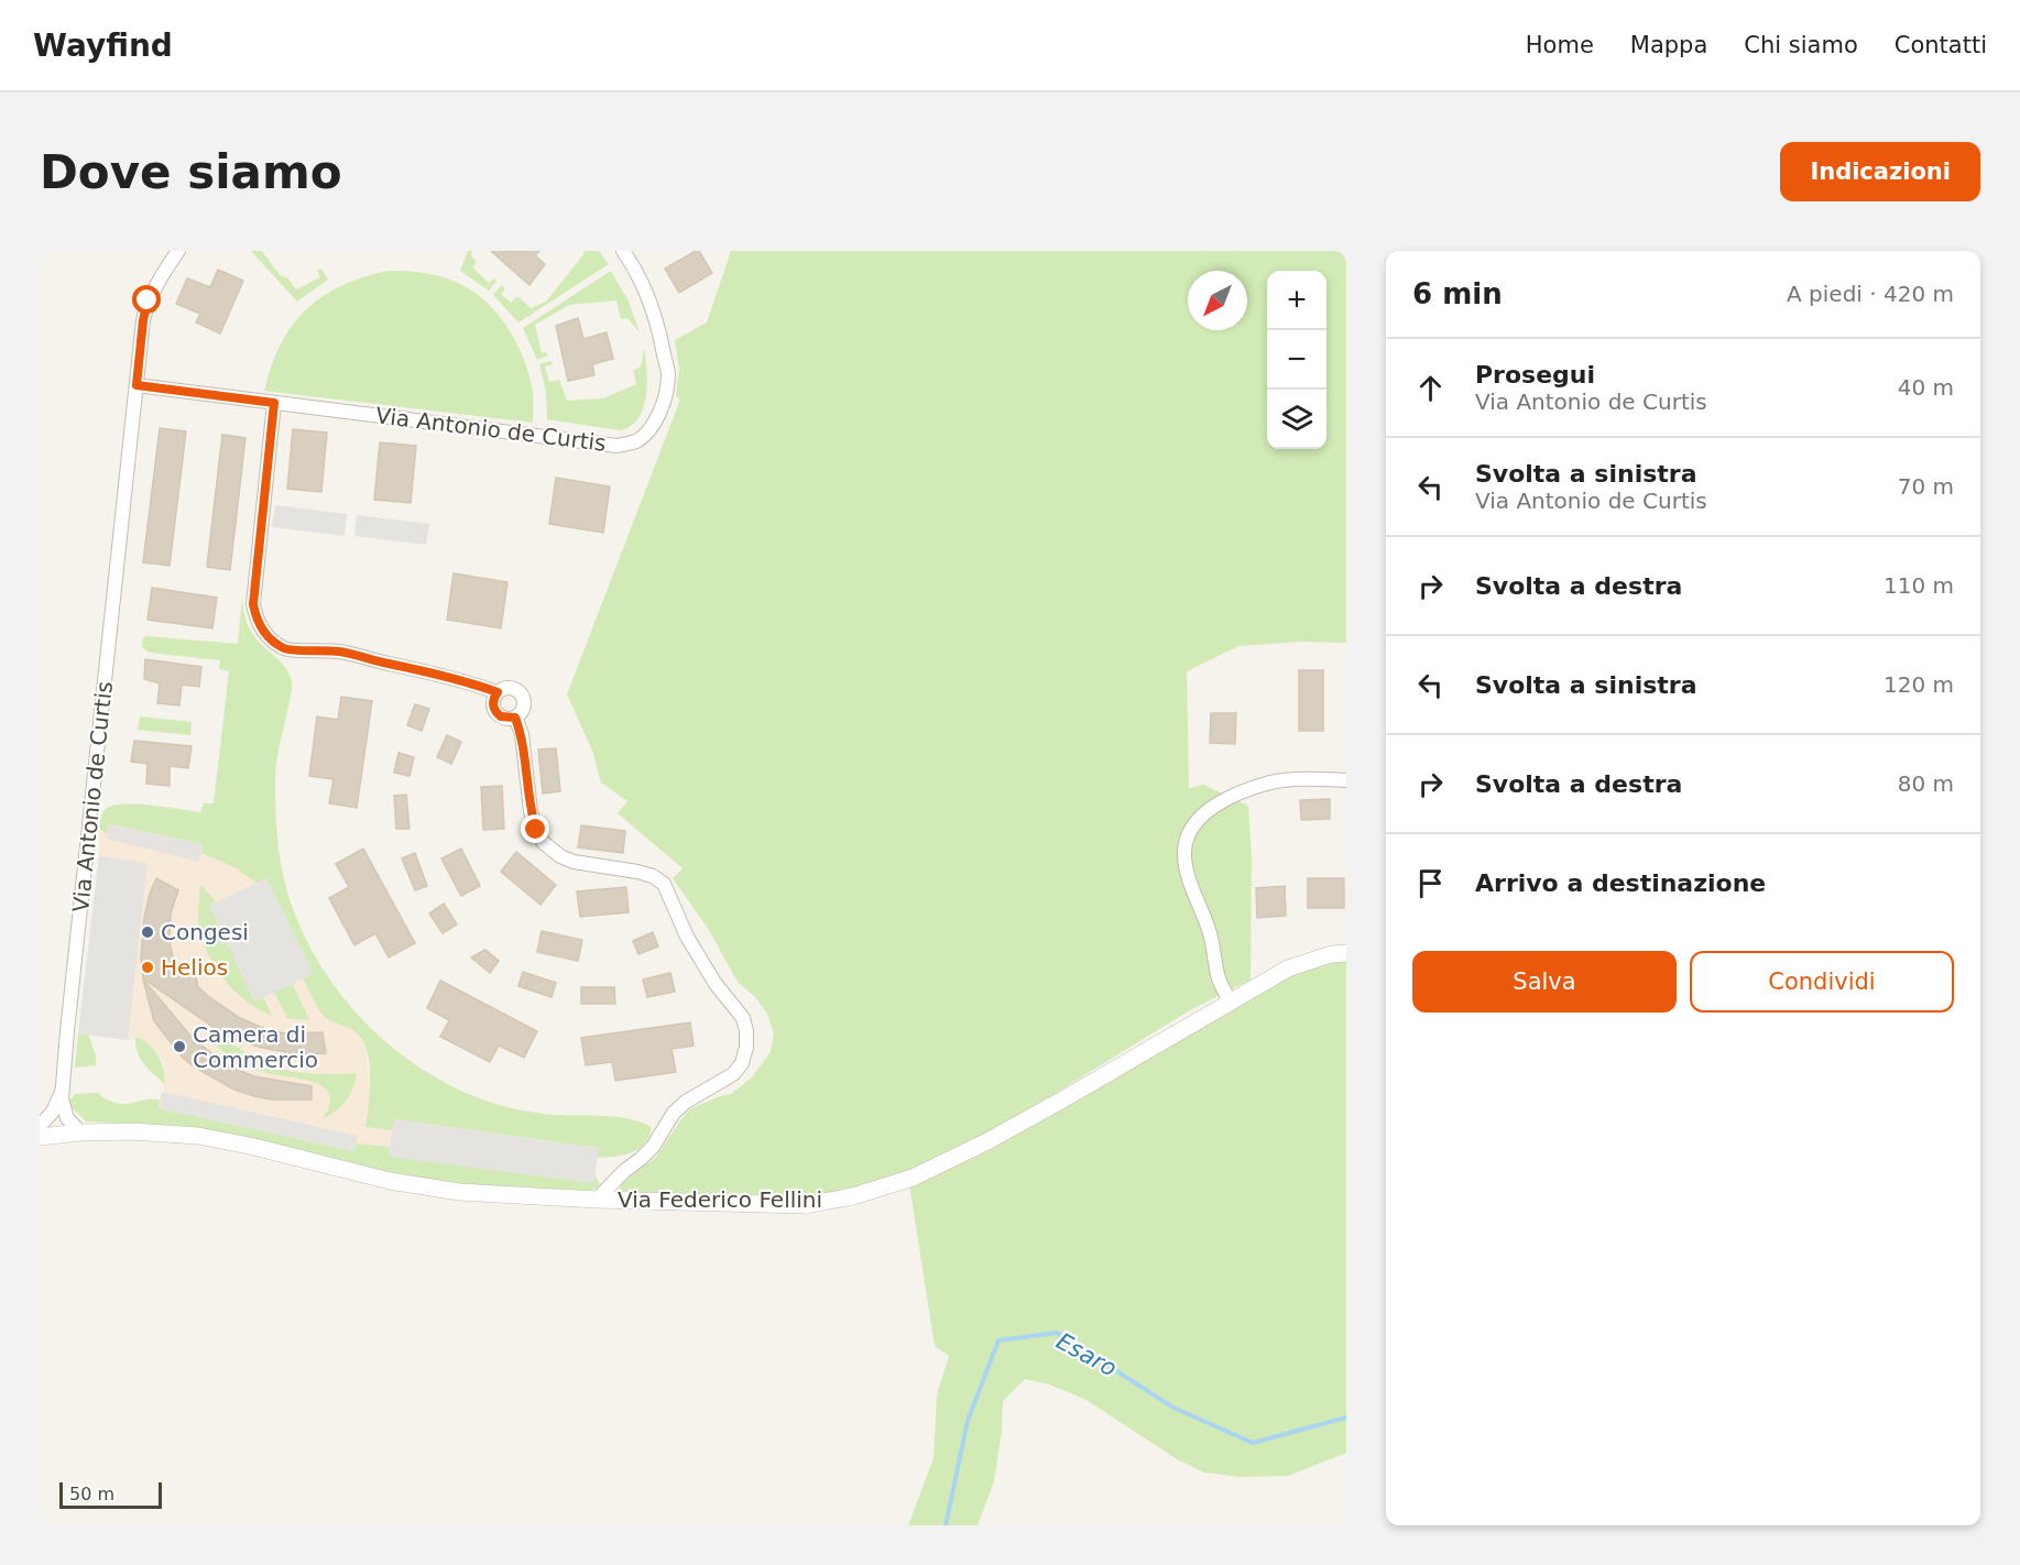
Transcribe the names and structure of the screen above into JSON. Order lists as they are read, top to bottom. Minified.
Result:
{"streets":{"street":["Via Antonio de Curtis","Via Federico Fellini"]},"water":["Esaro"],"places":["Congesi","Helios","Camera di Commercio"],"scale_bar":"50 m","north":"bottom left","page":{"header":"Wayfind","nav":["Home","Mappa","Chi siamo","Contatti"],"buttons":["Indicazioni",["Salva","Condividi"]],"title":"Dove siamo","heading":["6 min","A piedi · 420 m"],"map_buttons":["+","−"],"list":[["Prosegui","Via Antonio de Curtis","40 m"],["Svolta a sinistra","Via Antonio de Curtis","70 m"],["Svolta a destra","110 m"],["Svolta a sinistra","120 m"],["Svolta a destra","80 m"],"Arrivo a destinazione"],"scale":"50 m"}}
